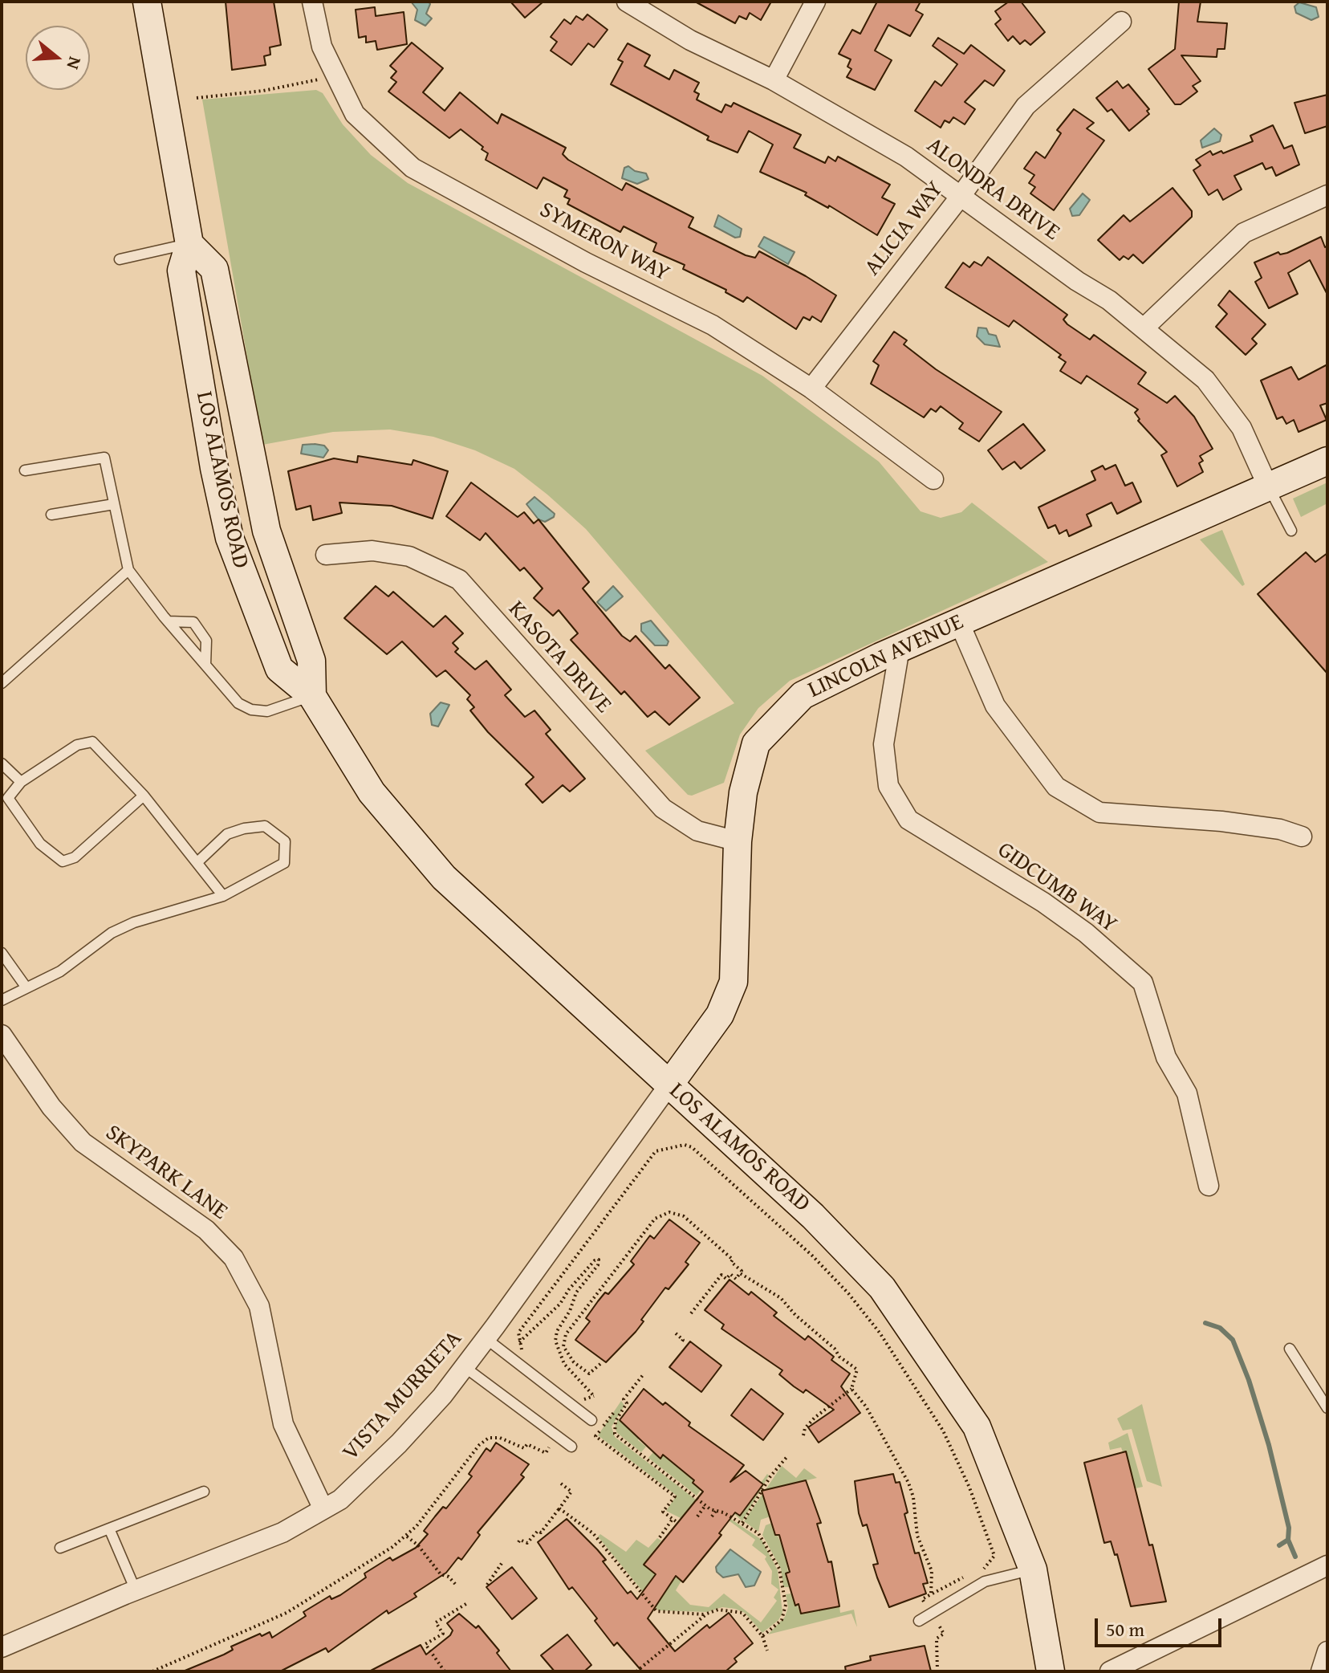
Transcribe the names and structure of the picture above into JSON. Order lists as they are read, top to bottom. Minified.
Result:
{"streets":{"main road":["LOS ALAMOS ROAD","LINCOLN AVENUE"],"street":["ALONDRA DRIVE","ALICIA WAY","SYMERON WAY","KASOTA DRIVE","GIDCUMB WAY","SKYPARK LANE","VISTA MURRIETA"]},"crossings":[["ALONDRA DRIVE","ALICIA WAY"],["ALONDRA DRIVE","LINCOLN AVENUE"],["ALICIA WAY","SYMERON WAY"],["LOS ALAMOS ROAD","LINCOLN AVENUE"],["LOS ALAMOS ROAD","VISTA MURRIETA"],["LINCOLN AVENUE","KASOTA DRIVE"],["LINCOLN AVENUE","GIDCUMB WAY"],["LINCOLN AVENUE","VISTA MURRIETA"],["SKYPARK LANE","VISTA MURRIETA"]],"scale_bar":"50 m","north":"right"}
